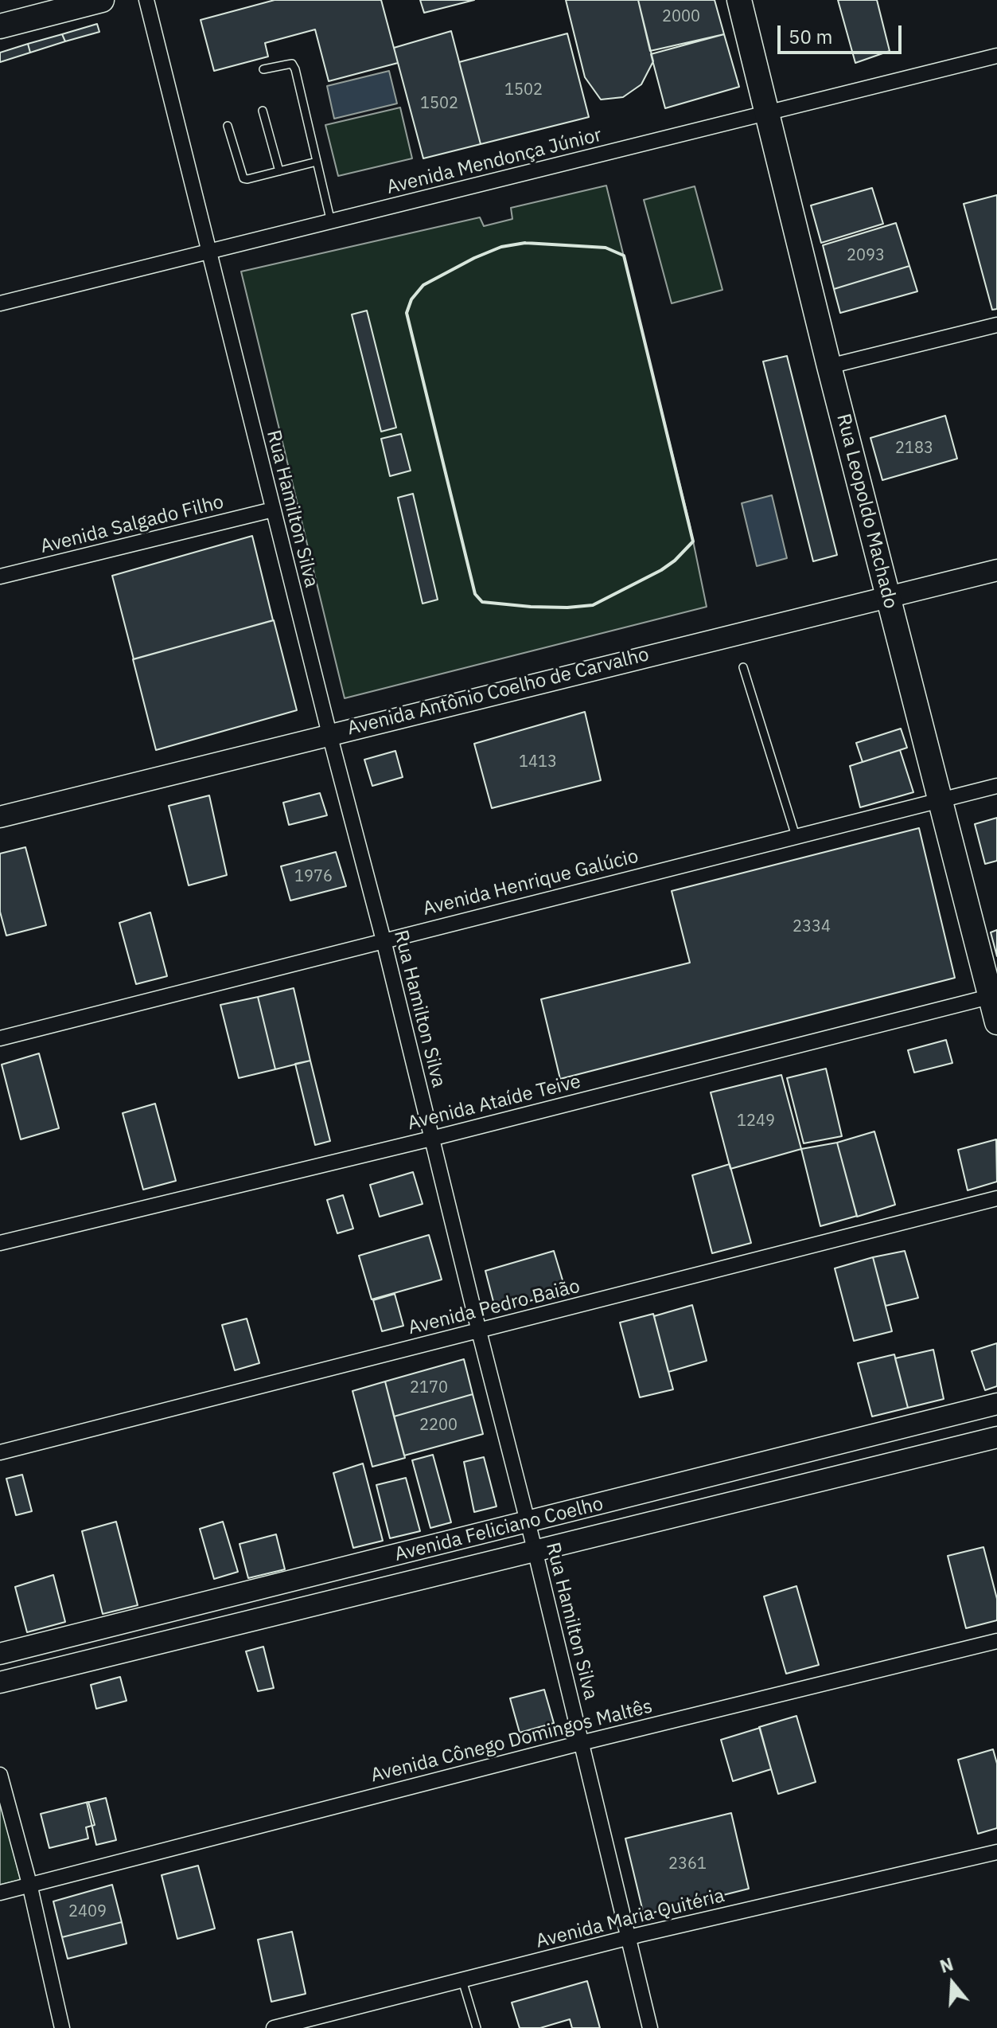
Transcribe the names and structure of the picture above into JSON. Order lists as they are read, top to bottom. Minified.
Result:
{"streets":{"main road":["Rua Leopoldo Machado"],"street":["Avenida Mendonça Júnior","Rua Hamilton Silva","Avenida Salgado Filho","Avenida Antônio Coelho de Carvalho","Avenida Henrique Galúcio","Avenida Ataíde Teive","Avenida Pedro Baião","Avenida Feliciano Coelho","Avenida Cônego Domingos Maltês","Avenida Maria Quitéria"]},"crossings":[["Avenida Mendonça Júnior","Rua Hamilton Silva"],["Avenida Mendonça Júnior","Rua Leopoldo Machado"],["Rua Hamilton Silva","Avenida Salgado Filho"],["Rua Hamilton Silva","Avenida Antônio Coelho de Carvalho"],["Rua Hamilton Silva","Avenida Henrique Galúcio"],["Rua Hamilton Silva","Avenida Ataíde Teive"],["Rua Hamilton Silva","Avenida Pedro Baião"],["Rua Hamilton Silva","Avenida Feliciano Coelho"],["Rua Hamilton Silva","Avenida Cônego Domingos Maltês"],["Rua Hamilton Silva","Avenida Maria Quitéria"],["Rua Leopoldo Machado","Avenida Antônio Coelho de Carvalho"],["Rua Leopoldo Machado","Avenida Henrique Galúcio"],["Rua Leopoldo Machado","Avenida Ataíde Teive"]],"house_numbers":["2000","1502","1502","2093","2183","1413","1976","2334","1249","2170","2200","2361","2409"],"scale_bar":"50 m","north":"top"}
